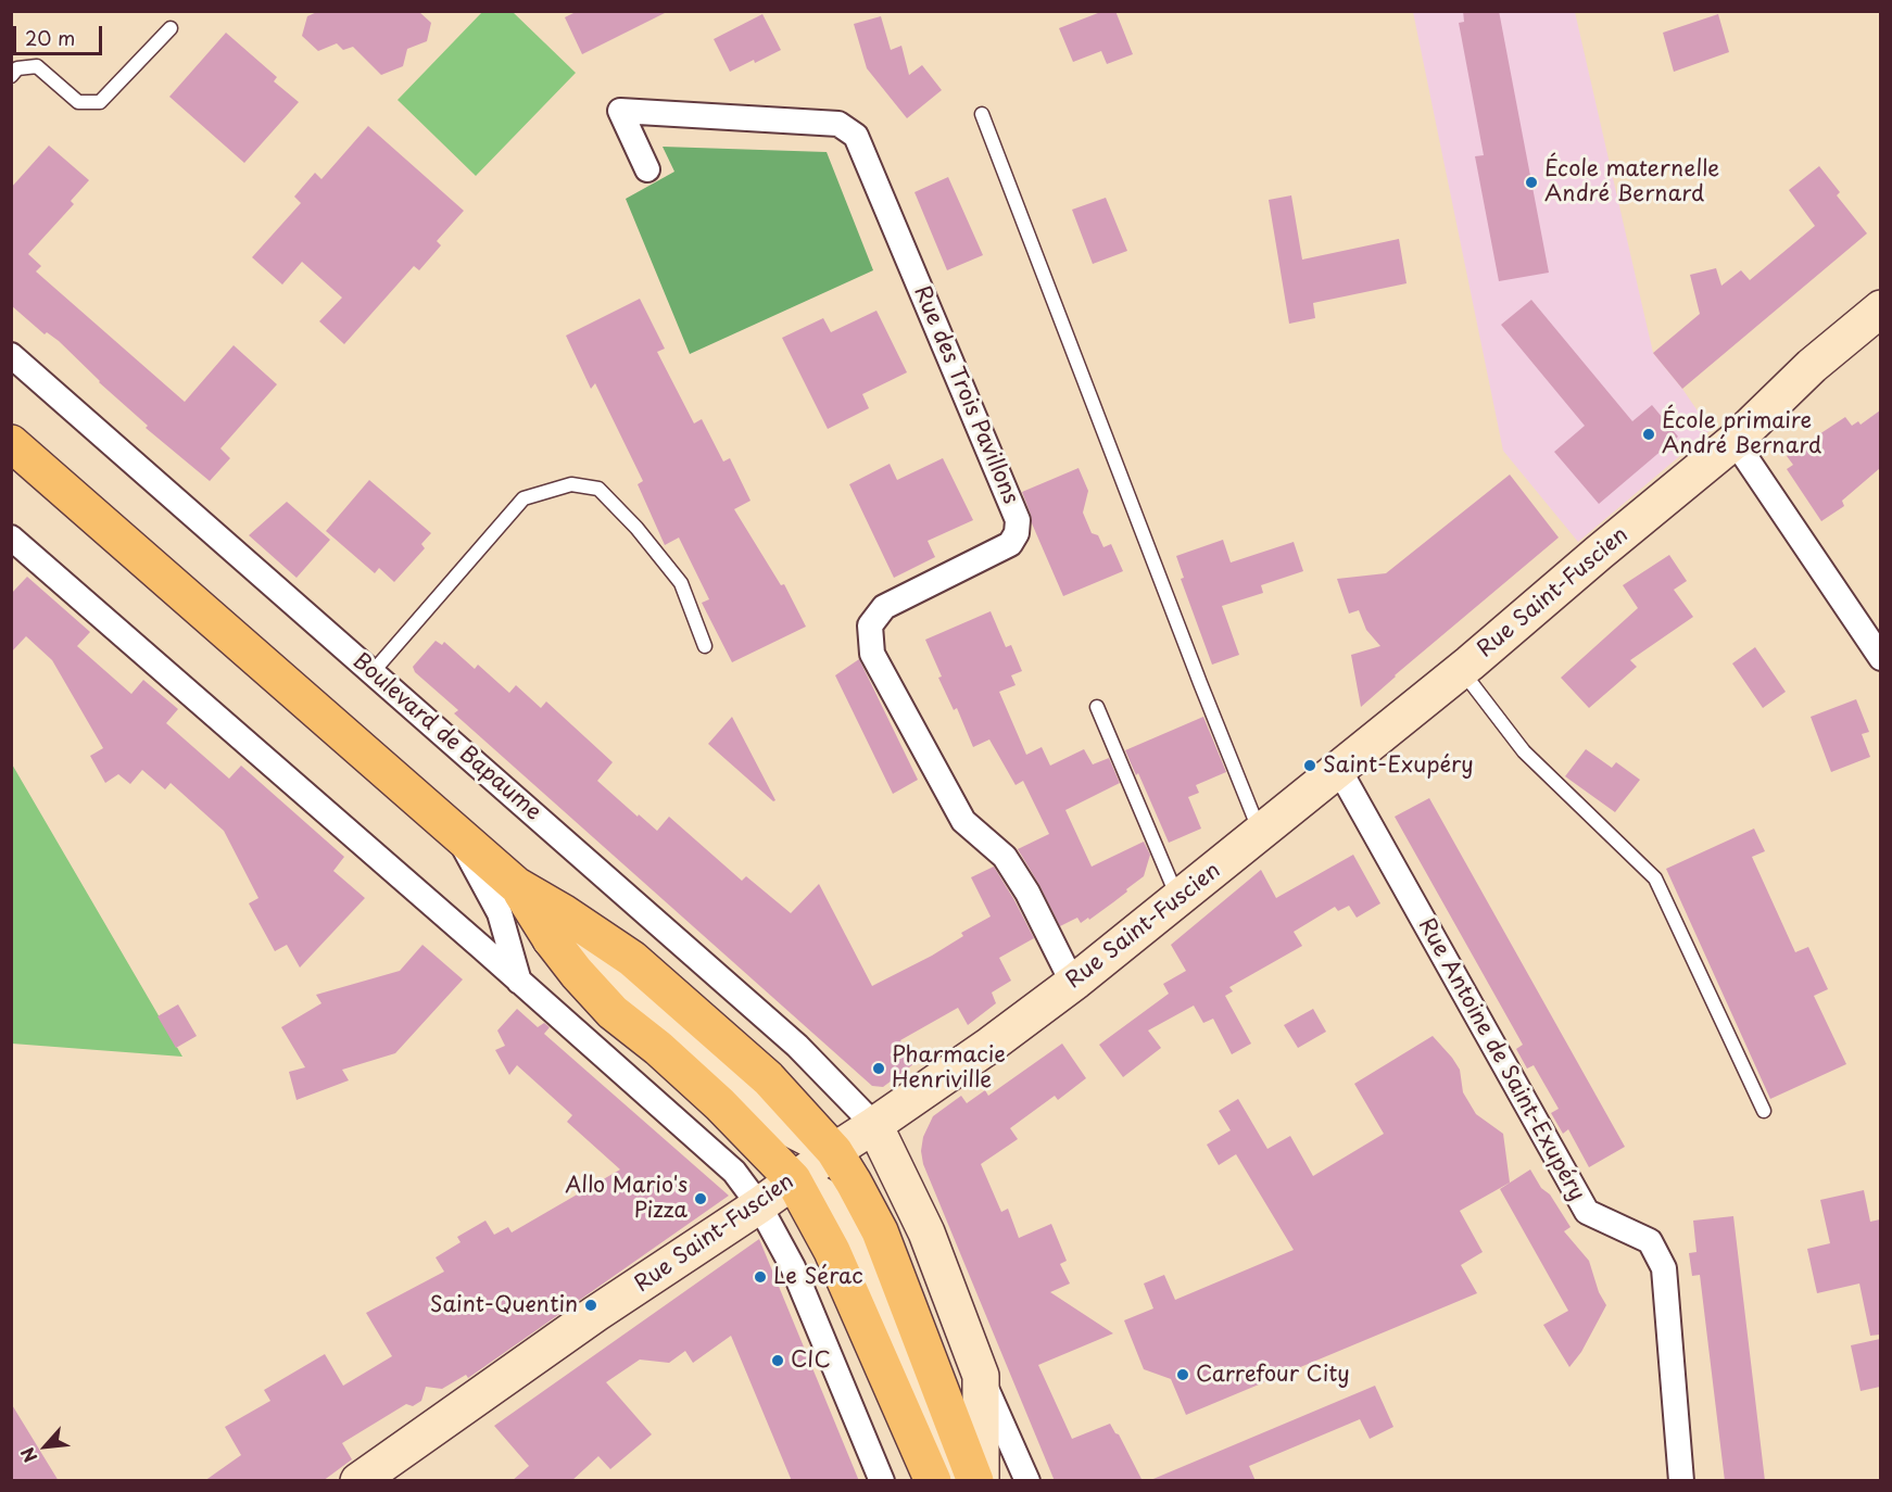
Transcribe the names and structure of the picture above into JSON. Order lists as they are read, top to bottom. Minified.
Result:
{"streets":{"main road":["Rue Saint-Fuscien"],"street":["Rue des Trois Pavillons","Boulevard de Bapaume","Rue Antoine de Saint-Exupéry"]},"crossings":[["Rue des Trois Pavillons","Rue Saint-Fuscien"],["Rue Saint-Fuscien","Boulevard de Bapaume"],["Rue Saint-Fuscien","Rue Antoine de Saint-Exupéry"]],"places":["École maternelle André Bernard","École primaire André Bernard","Saint-Exupéry","Pharmacie Henriville","Allo Mario's Pizza","Le Sérac","Saint-Quentin","CIC","Carrefour City"],"scale_bar":"20 m","north":"bottom left"}
